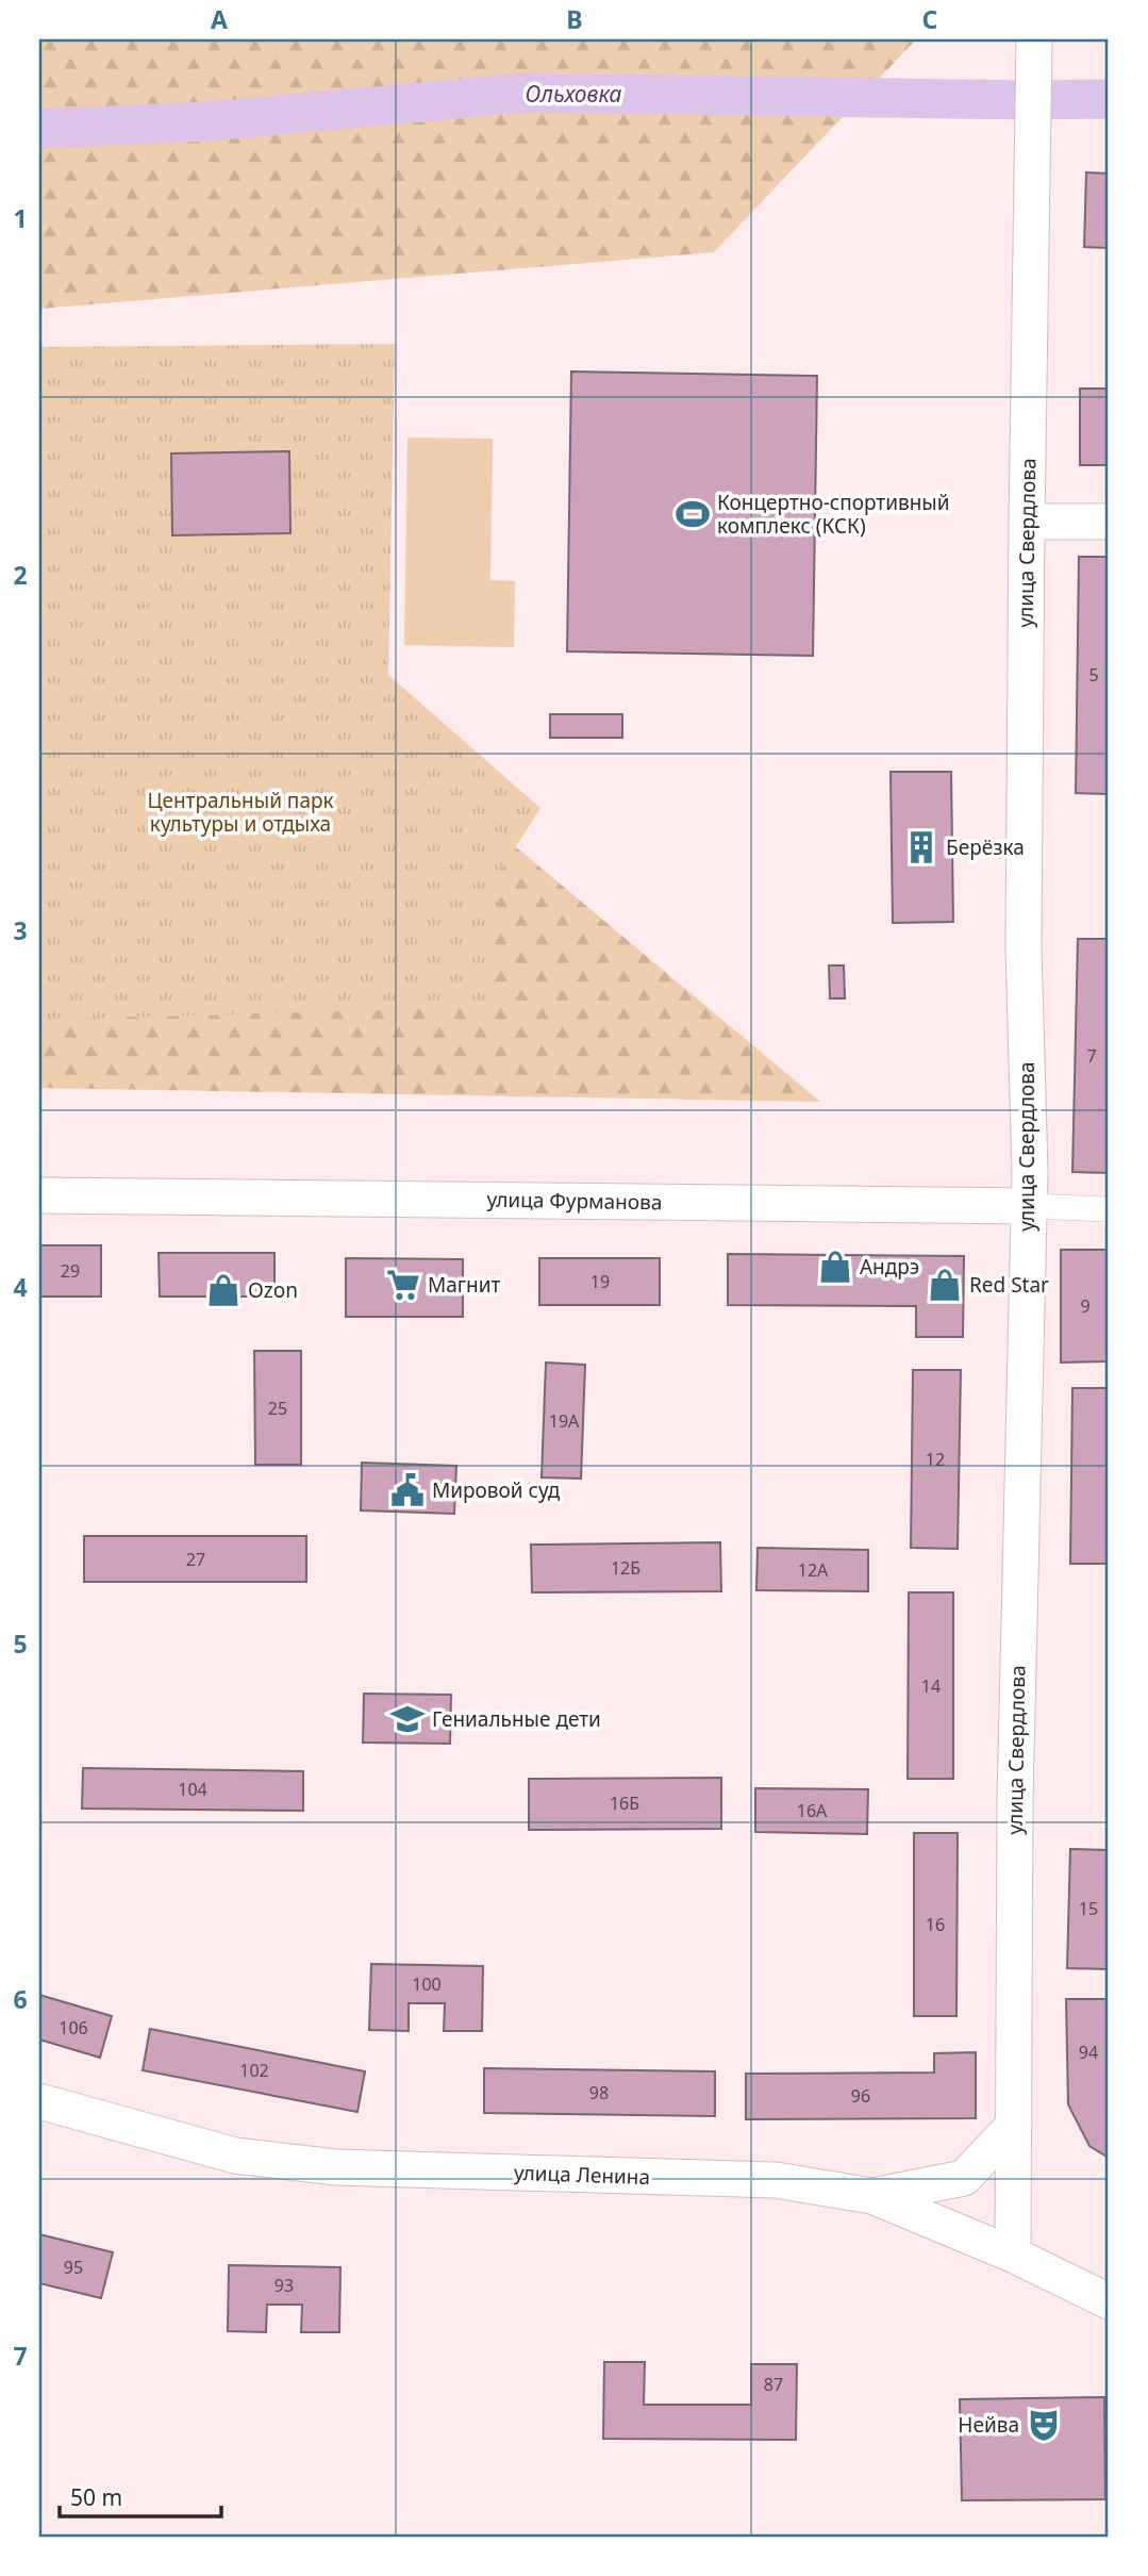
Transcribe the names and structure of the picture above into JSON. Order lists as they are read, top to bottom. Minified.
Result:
{"streets":{"main road":["улица Свердлова","улица Фурманова","улица Ленина"]},"crossings":[["улица Свердлова","улица Фурманова"],["улица Свердлова","улица Ленина"]],"water":["Ольховка"],"parks":["Центральный парк культуры и отдыха"],"places":{"sports":["Концертно-спортивный комплекс (КСК)"],"building":["Берёзка"],"shop":["Андрэ","Red Star","Ozon"],"supermarket":["Магнит"],"public building":["Мировой суд"],"school or university":["Гениальные дети"],"theatre":["Нейва"]},"house_numbers":["5","7","29","19","9","25","19А","12","27","12Б","12А","14","104","16Б","16А","15","16","100","106","94","102","98","96","95","93","87"],"scale_bar":"50 m","grid":{"columns":["A","B","C"],"rows":["1","2","3","4","5","6","7"]}}
